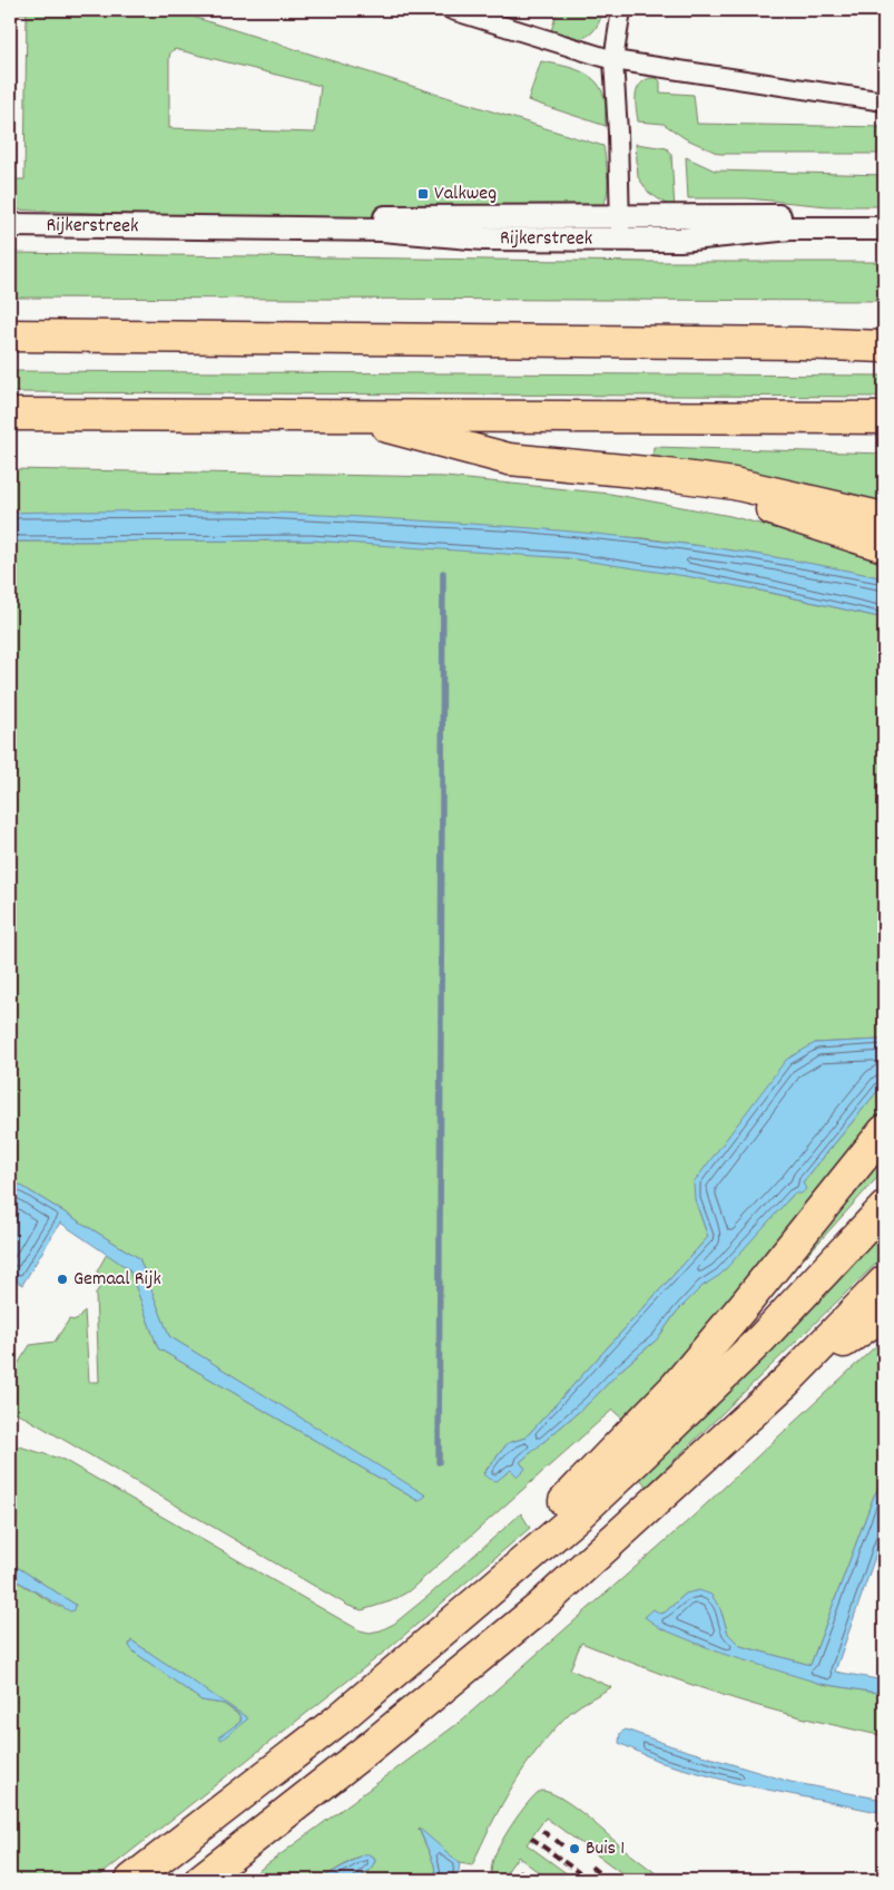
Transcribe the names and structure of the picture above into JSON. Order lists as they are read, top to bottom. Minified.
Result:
{"streets":{"street":["Rijkerstreek"]},"places":{"transit":["Valkweg"],"other":["Gemaal Rijk","Buis 1"]}}
